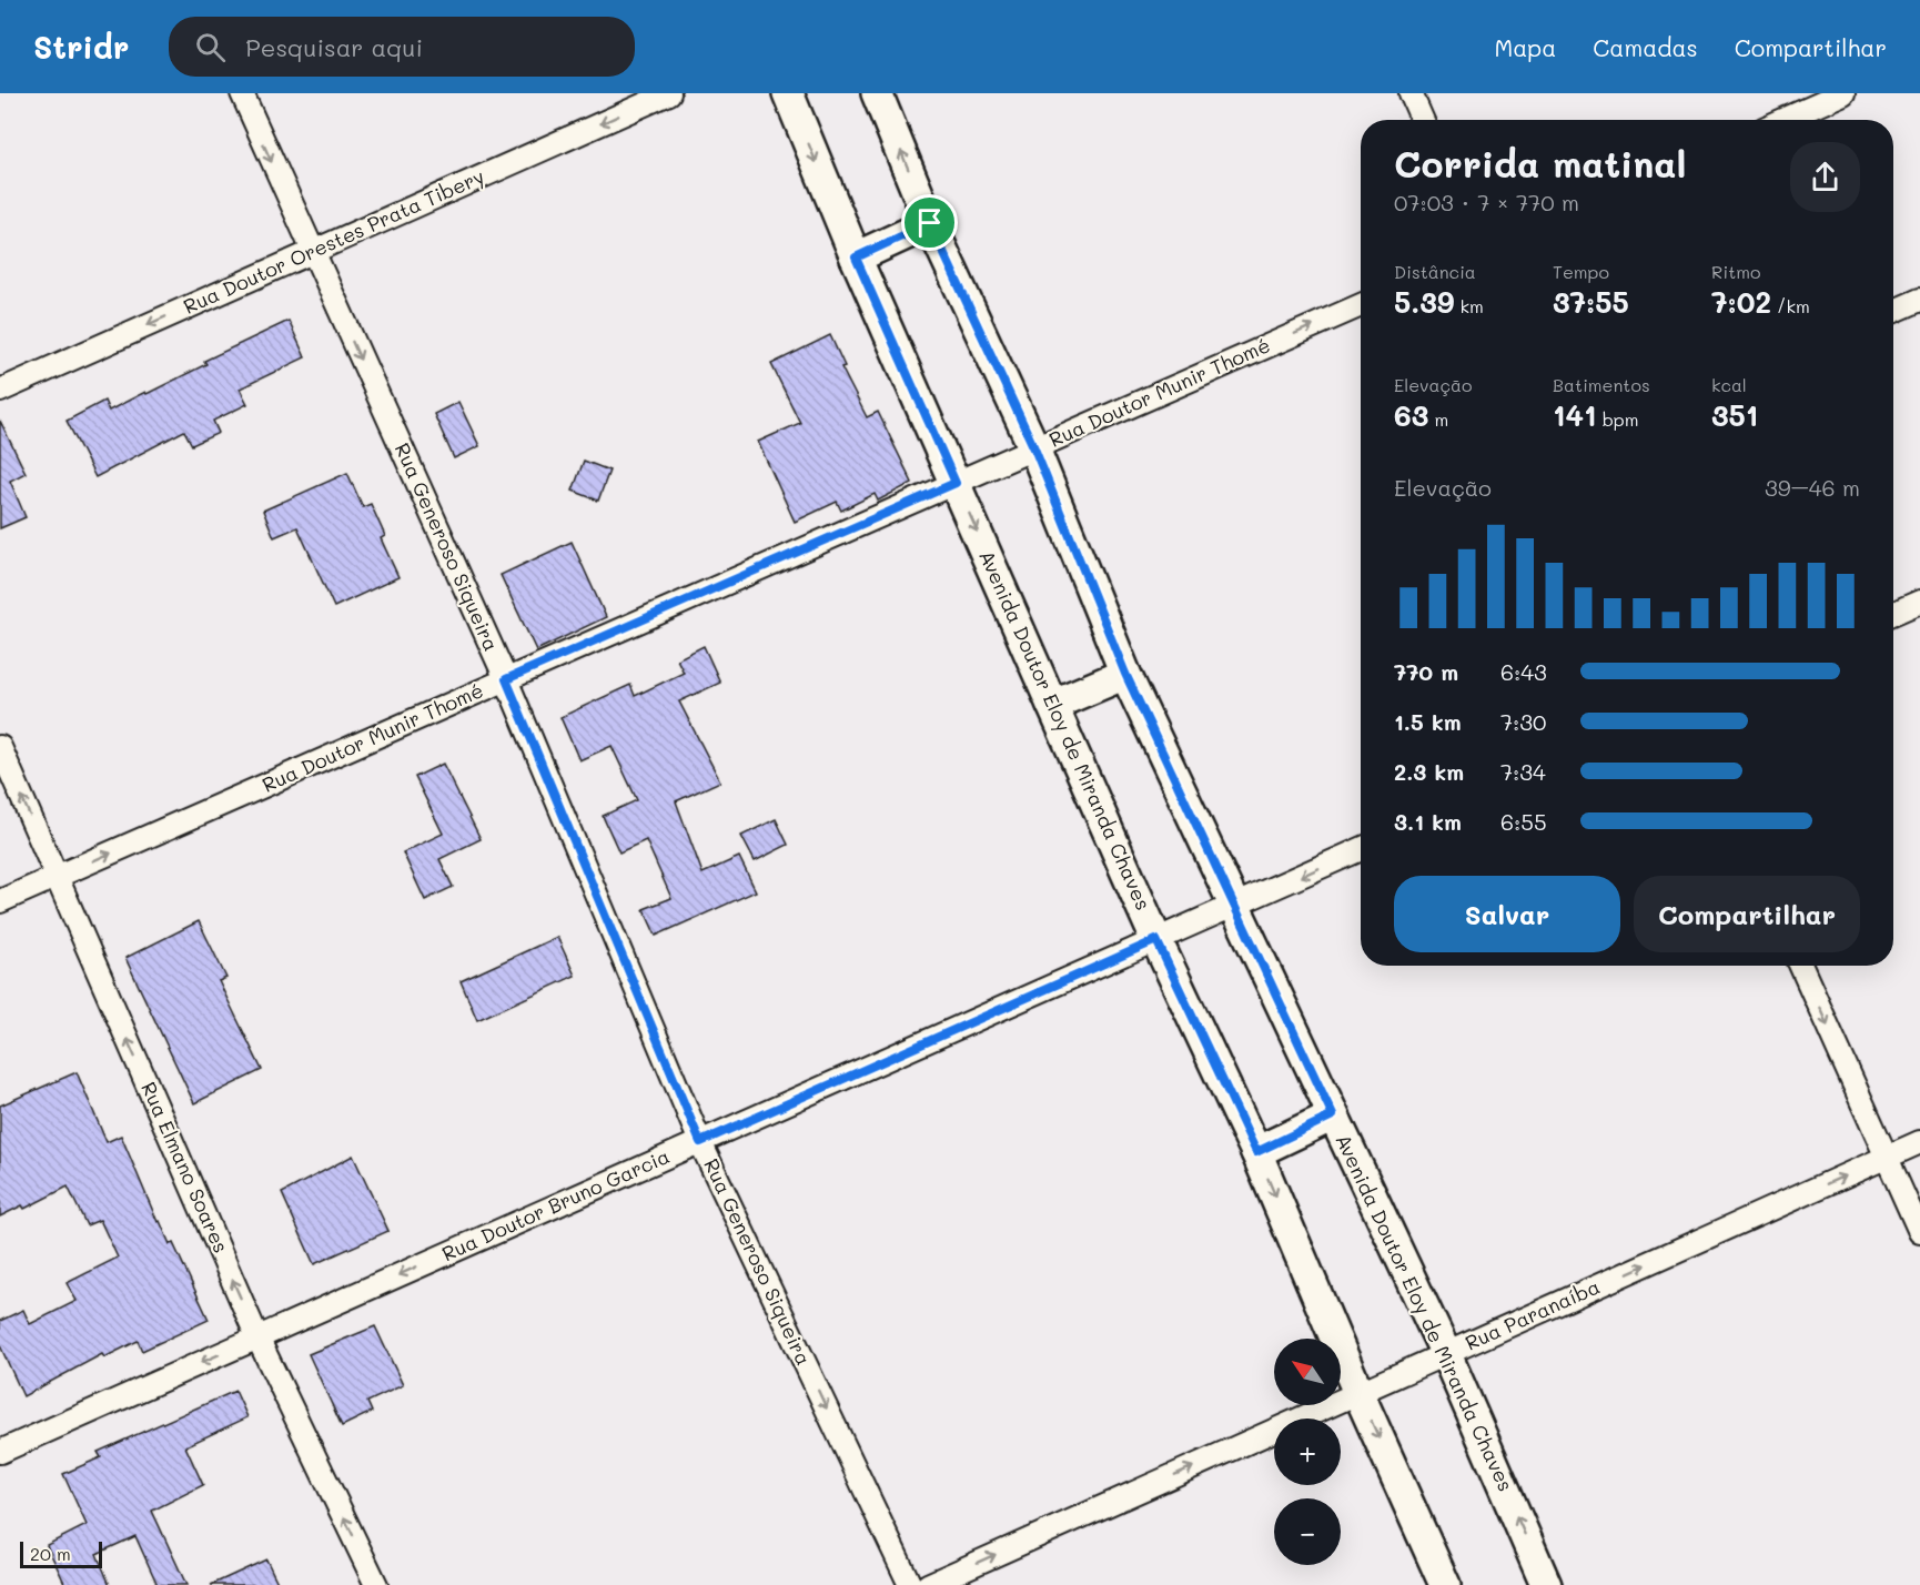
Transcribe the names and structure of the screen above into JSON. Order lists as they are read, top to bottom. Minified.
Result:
{"streets":{"street":["Rua Doutor Orestes Prata Tibery","Rua Doutor Munir Thomé","Rua Generoso Siqueira","Avenida Doutor Eloy de Miranda Chaves","Rua Elmano Soares","Rua Doutor Bruno Garcia","Rua Paranaíba"]},"crossings":[["Rua Doutor Orestes Prata Tibery","Rua Generoso Siqueira"],["Rua Doutor Munir Thomé","Rua Generoso Siqueira"],["Rua Doutor Munir Thomé","Avenida Doutor Eloy de Miranda Chaves"],["Rua Doutor Munir Thomé","Rua Elmano Soares"],["Rua Generoso Siqueira","Rua Doutor Bruno Garcia"],["Avenida Doutor Eloy de Miranda Chaves","Rua Doutor Bruno Garcia"],["Avenida Doutor Eloy de Miranda Chaves","Rua Paranaíba"],["Rua Elmano Soares","Rua Doutor Bruno Garcia"]],"one_way":["Rua Doutor Orestes Prata Tibery","Rua Doutor Munir Thomé","Rua Generoso Siqueira","Rua Elmano Soares","Rua Doutor Bruno Garcia","Rua Paranaíba"],"scale_bar":"20 m","north":"top left","page":{"header":"Stridr","search":"Pesquisar aqui","nav":["Mapa","Camadas","Compartilhar"],"heading":["Corrida matinal","07:03 · 7 × 770 m"],"stats":[["Distância","5.39 km"],["Tempo","37:55"],["Ritmo","7:02 /km"],["Elevação","63 m"],["Batimentos","141 bpm"],["kcal","351"]],"chart":["Elevação","39–46 m"],"list":[{"name":"770 m","note":"6:43"},{"name":"1.5 km","note":"7:30"},{"name":"2.3 km","note":"7:34"},{"name":"3.1 km","note":"6:55"}],"buttons":["Salvar","Compartilhar"],"map_buttons":["+","−"],"scale":"20 m"}}
